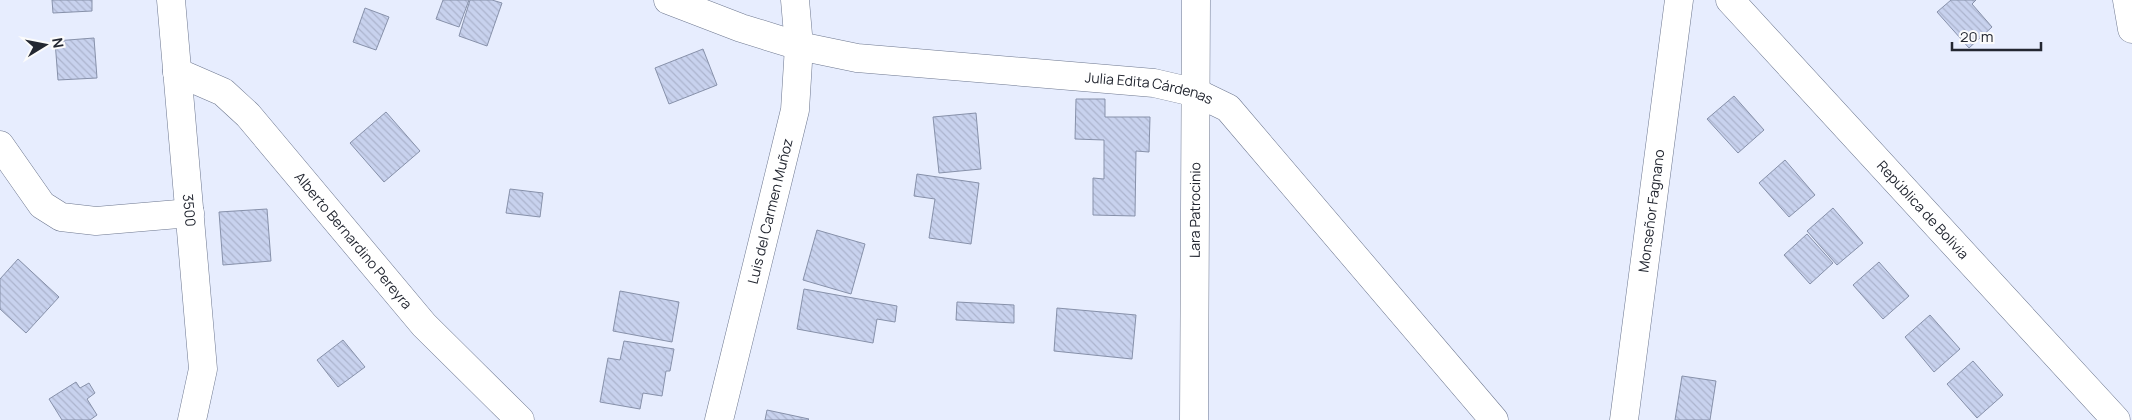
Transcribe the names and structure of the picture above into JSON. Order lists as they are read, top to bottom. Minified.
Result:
{"streets":{"street":["Julia Edita Cárdenas","Lara Patrocinio","Monseñor Fagnano","República de Bolivia","3500","Luis del Carmen Muñoz","Alberto Bernardino Pereyra"]},"crossings":[["Julia Edita Cárdenas","Lara Patrocinio"],["Julia Edita Cárdenas","Luis del Carmen Muñoz"],["3500","Alberto Bernardino Pereyra"]],"scale_bar":"20 m","north":"right"}
